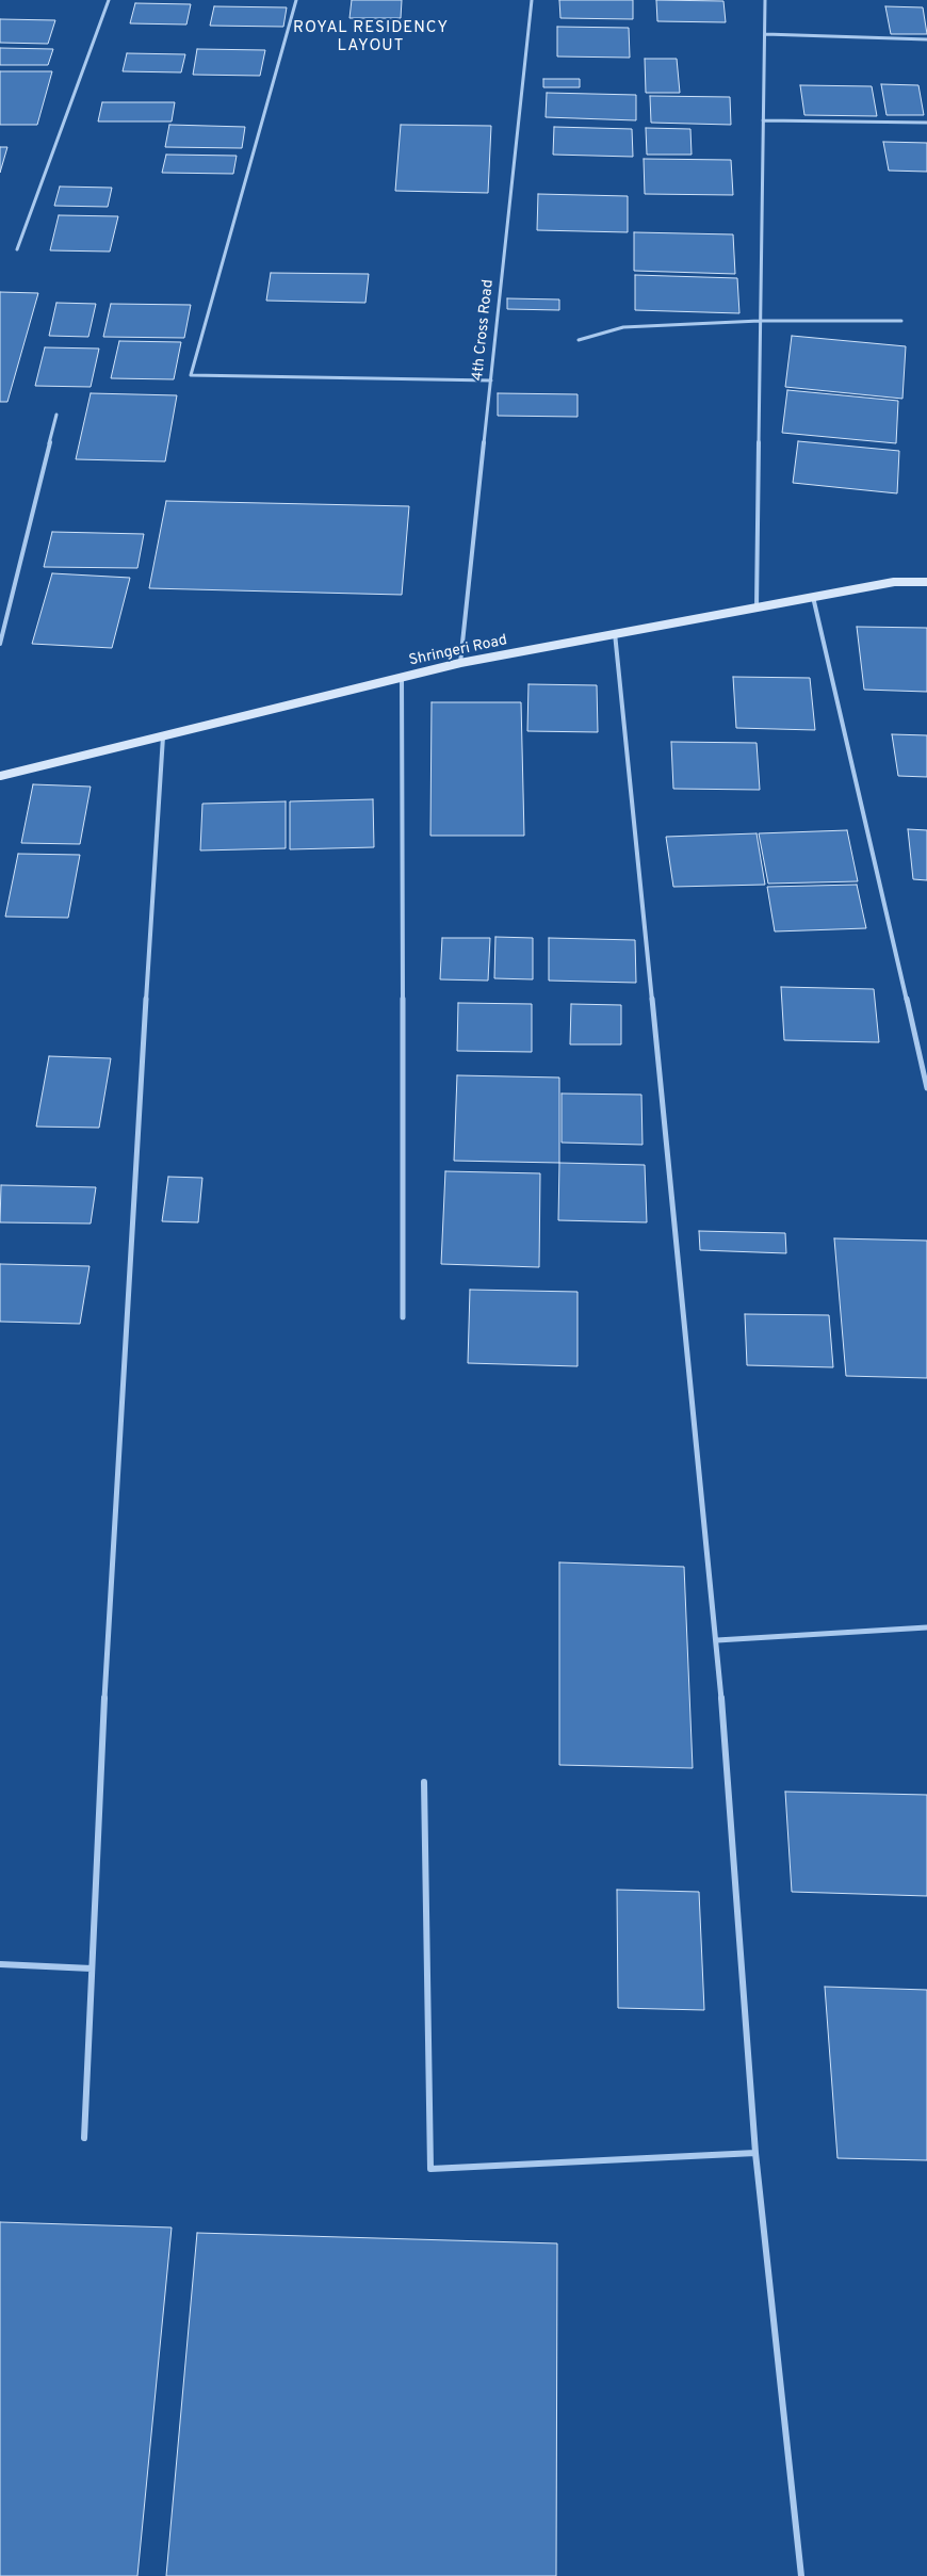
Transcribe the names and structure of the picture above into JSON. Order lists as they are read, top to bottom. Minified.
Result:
{"streets":{"street":["4th Cross Road","Shringeri Road"]},"crossings":[["4th Cross Road","Shringeri Road"]],"districts":["ROYAL RESIDENCY LAYOUT"]}
